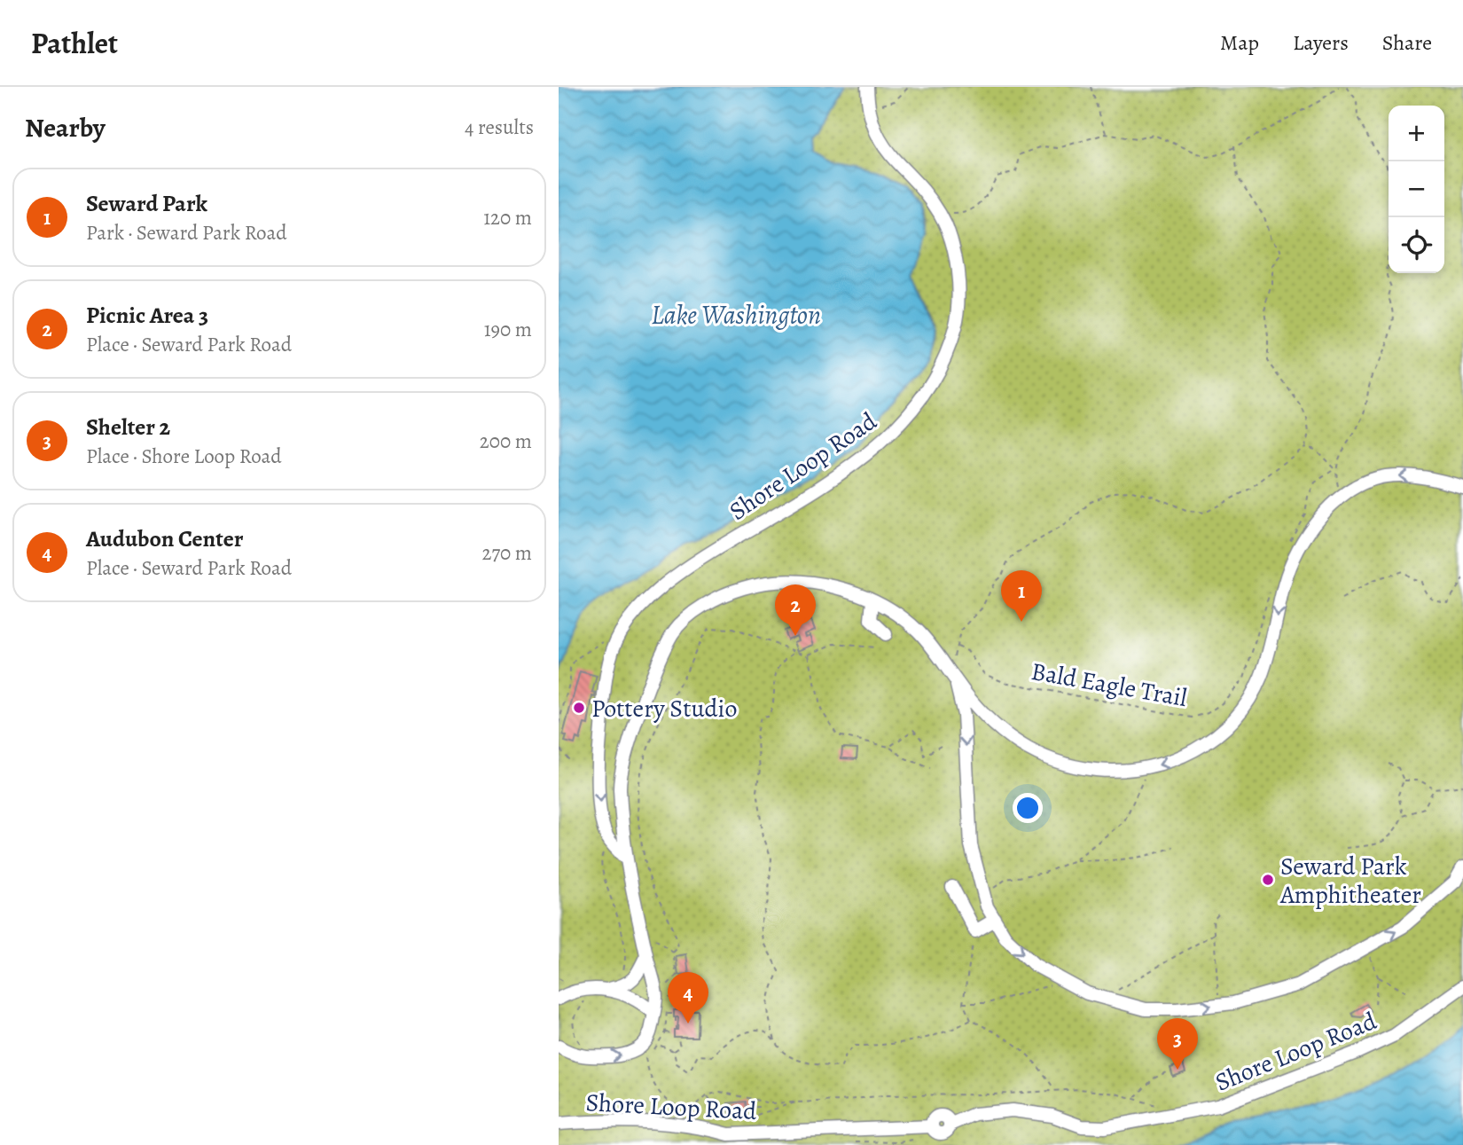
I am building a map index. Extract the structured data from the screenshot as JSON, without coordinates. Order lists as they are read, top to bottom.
{
  "streets": {
    "street": ["Shore Loop Road"],
    "path": ["Bald Eagle Trail"]
  },
  "water": ["Lake Washington"],
  "places": ["Pottery Studio", "Seward Park Amphitheater"],
  "page": {
    "header": "Pathlet",
    "nav": ["Map", "Layers", "Share"],
    "heading": ["Nearby", "4 results"],
    "map_buttons": ["+", "−"],
    "list": [
      {
        "mark": "1",
        "name": "Seward Park",
        "note": "Park · Seward Park Road",
        "value": "120 m"
      },
      {
        "mark": "2",
        "name": "Picnic Area 3",
        "note": "Place · Seward Park Road",
        "value": "190 m"
      },
      {
        "mark": "3",
        "name": "Shelter 2",
        "note": "Place · Shore Loop Road",
        "value": "200 m"
      },
      {
        "mark": "4",
        "name": "Audubon Center",
        "note": "Place · Seward Park Road",
        "value": "270 m"
      }
    ],
    "pins": [
      "1",
      "2",
      "4",
      "3"
    ]
  }
}
